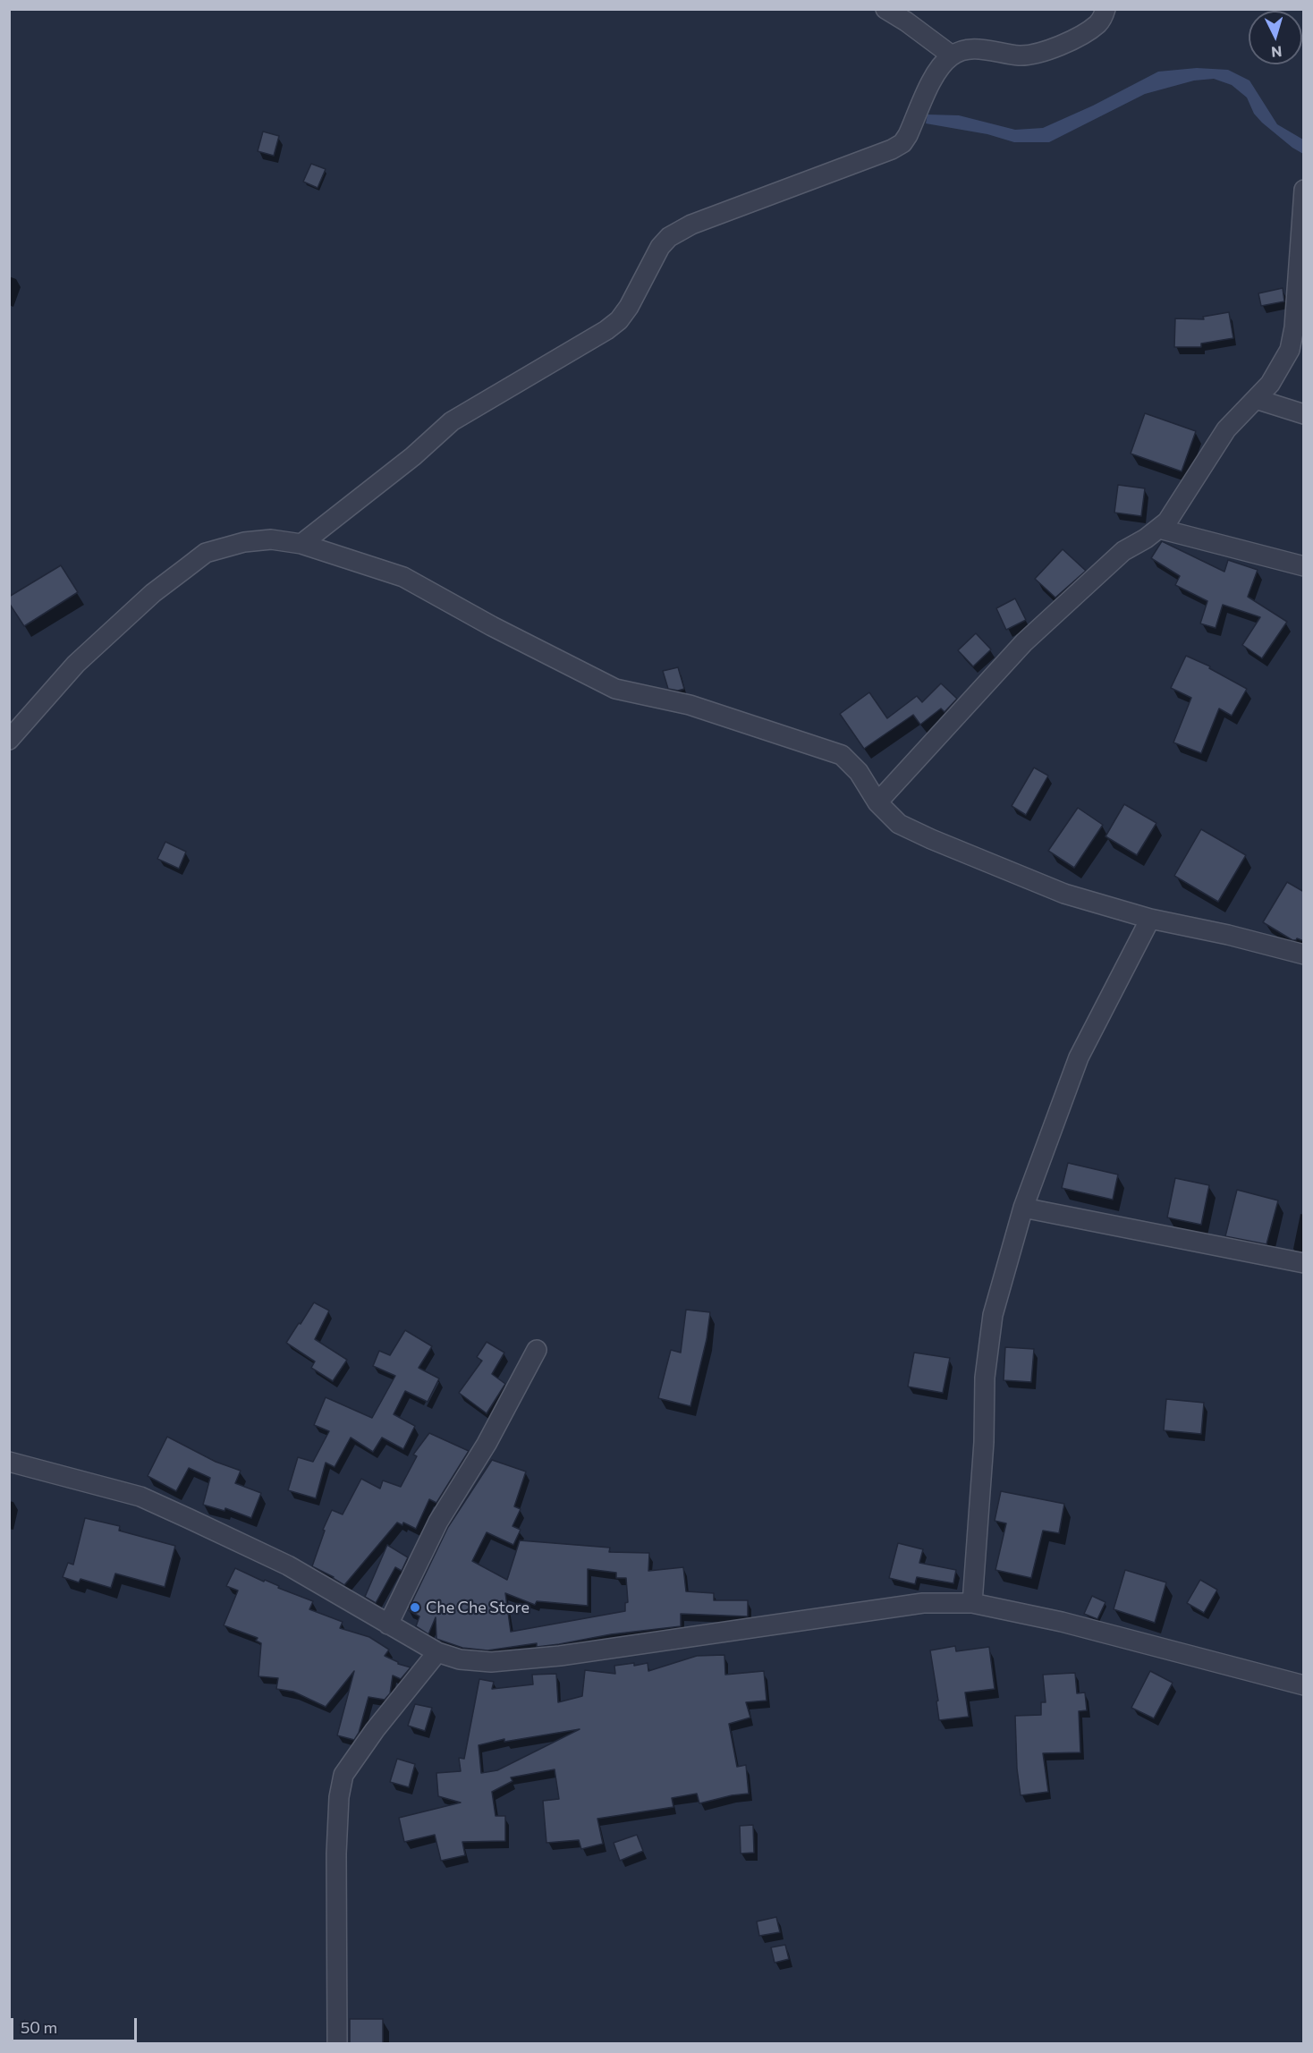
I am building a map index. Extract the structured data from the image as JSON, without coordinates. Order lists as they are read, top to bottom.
{
  "places": ["Che Che Store"],
  "scale_bar": "50 m",
  "north": "bottom"
}
